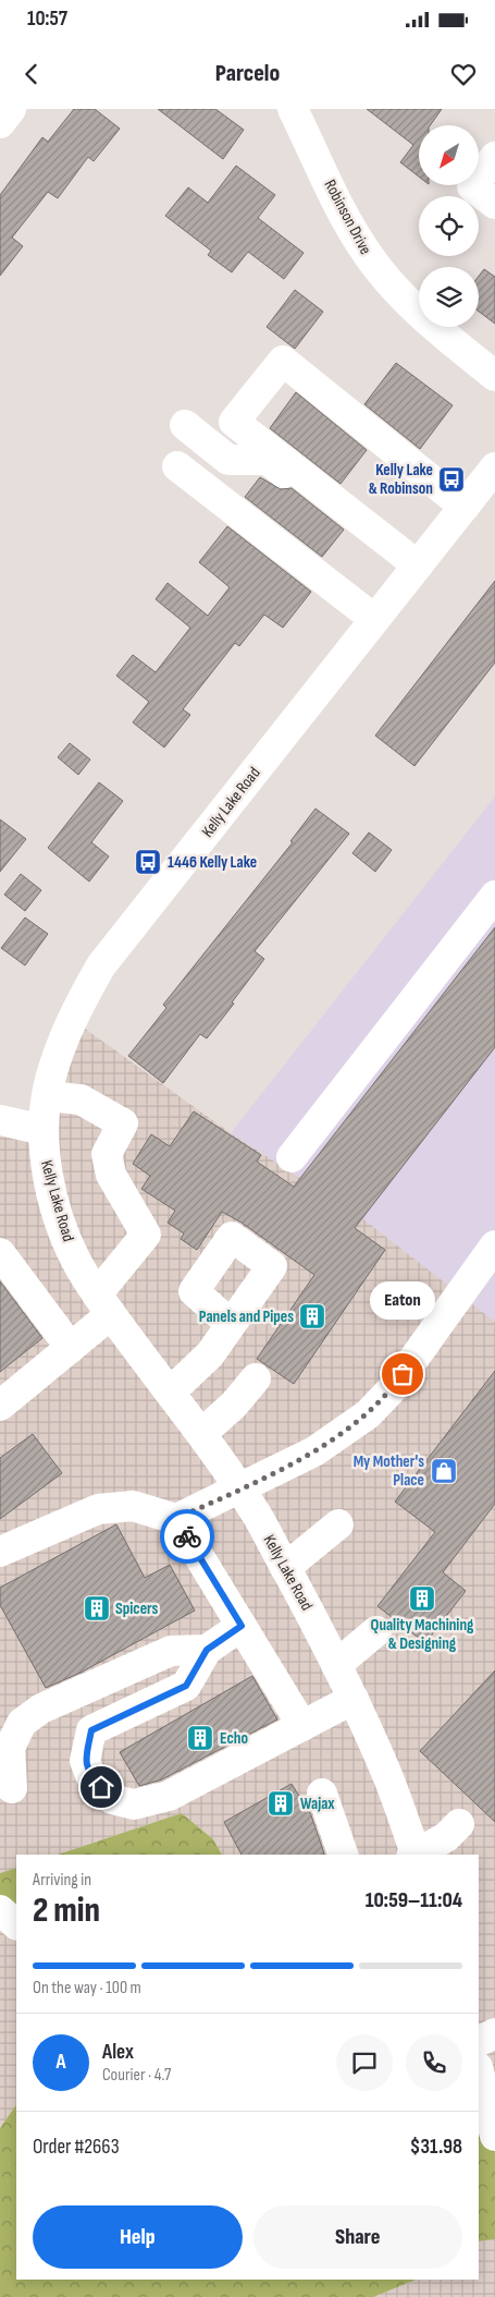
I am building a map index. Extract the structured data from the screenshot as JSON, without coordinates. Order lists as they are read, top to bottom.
{
  "streets": {
    "street": ["Robinson Drive", "Kelly Lake Road"]
  },
  "places": {
    "bus stop": ["Kelly Lake & Robinson", "1446 Kelly Lake"],
    "building": [
      "Panels and Pipes",
      "Quality Machining & Designing",
      "Spicers",
      "Echo",
      "Wajax"
    ],
    "other": ["Eaton"],
    "shop": ["My Mother's Place"]
  },
  "north": "bottom left",
  "page": {
    "status": "10:57",
    "header": "Parcelo",
    "bubble": "Eaton",
    "heading": ["2 min", "Arriving in", "10:59–11:04"],
    "panel": [
      "Alex",
      "Courier · 4.7",
      "Order #2663",
      "$31.98"
    ],
    "bar": "On the way · 100 m",
    "round": "A",
    "buttons": ["Help", "Share"]
  }
}
